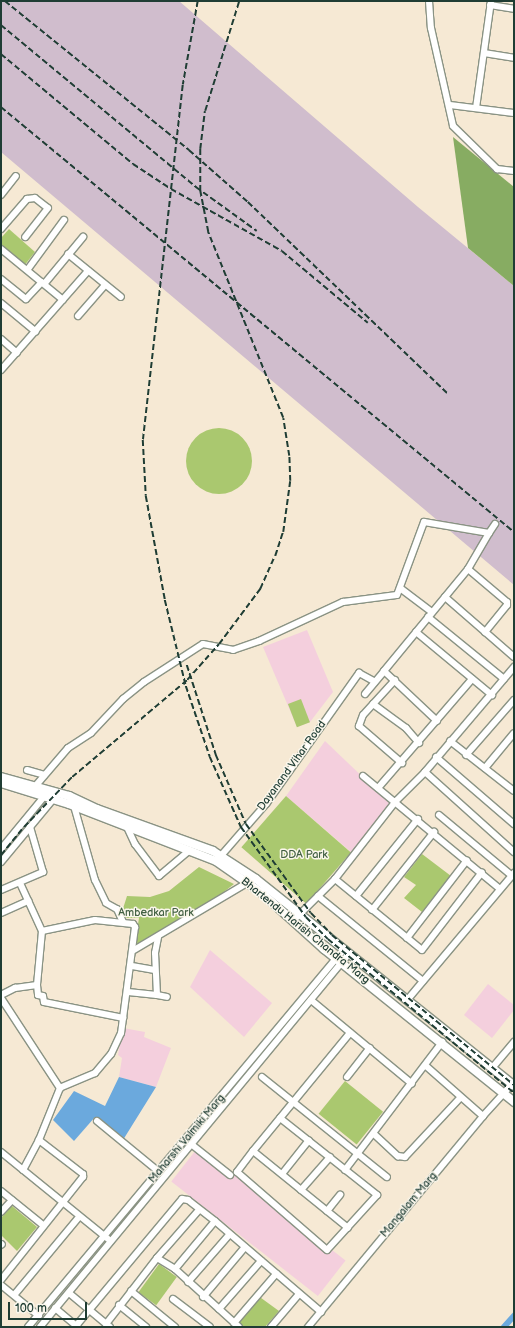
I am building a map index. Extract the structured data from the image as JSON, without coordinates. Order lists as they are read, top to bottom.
{
  "streets": {
    "main road": ["Bhartendu Harish Chandra Marg"],
    "street": ["Dayanand Vihar Road", "Maharshi Valmiki Marg", "Mangalam Marg"]
  },
  "crossings": [
    ["Dayanand Vihar Road", "Bhartendu Harish Chandra Marg"],
    ["Bhartendu Harish Chandra Marg", "Maharshi Valmiki Marg"],
    ["Bhartendu Harish Chandra Marg", "Mangalam Marg"]
  ],
  "parks": ["DDA Park", "Ambedkar Park"],
  "scale_bar": "100 m"
}
